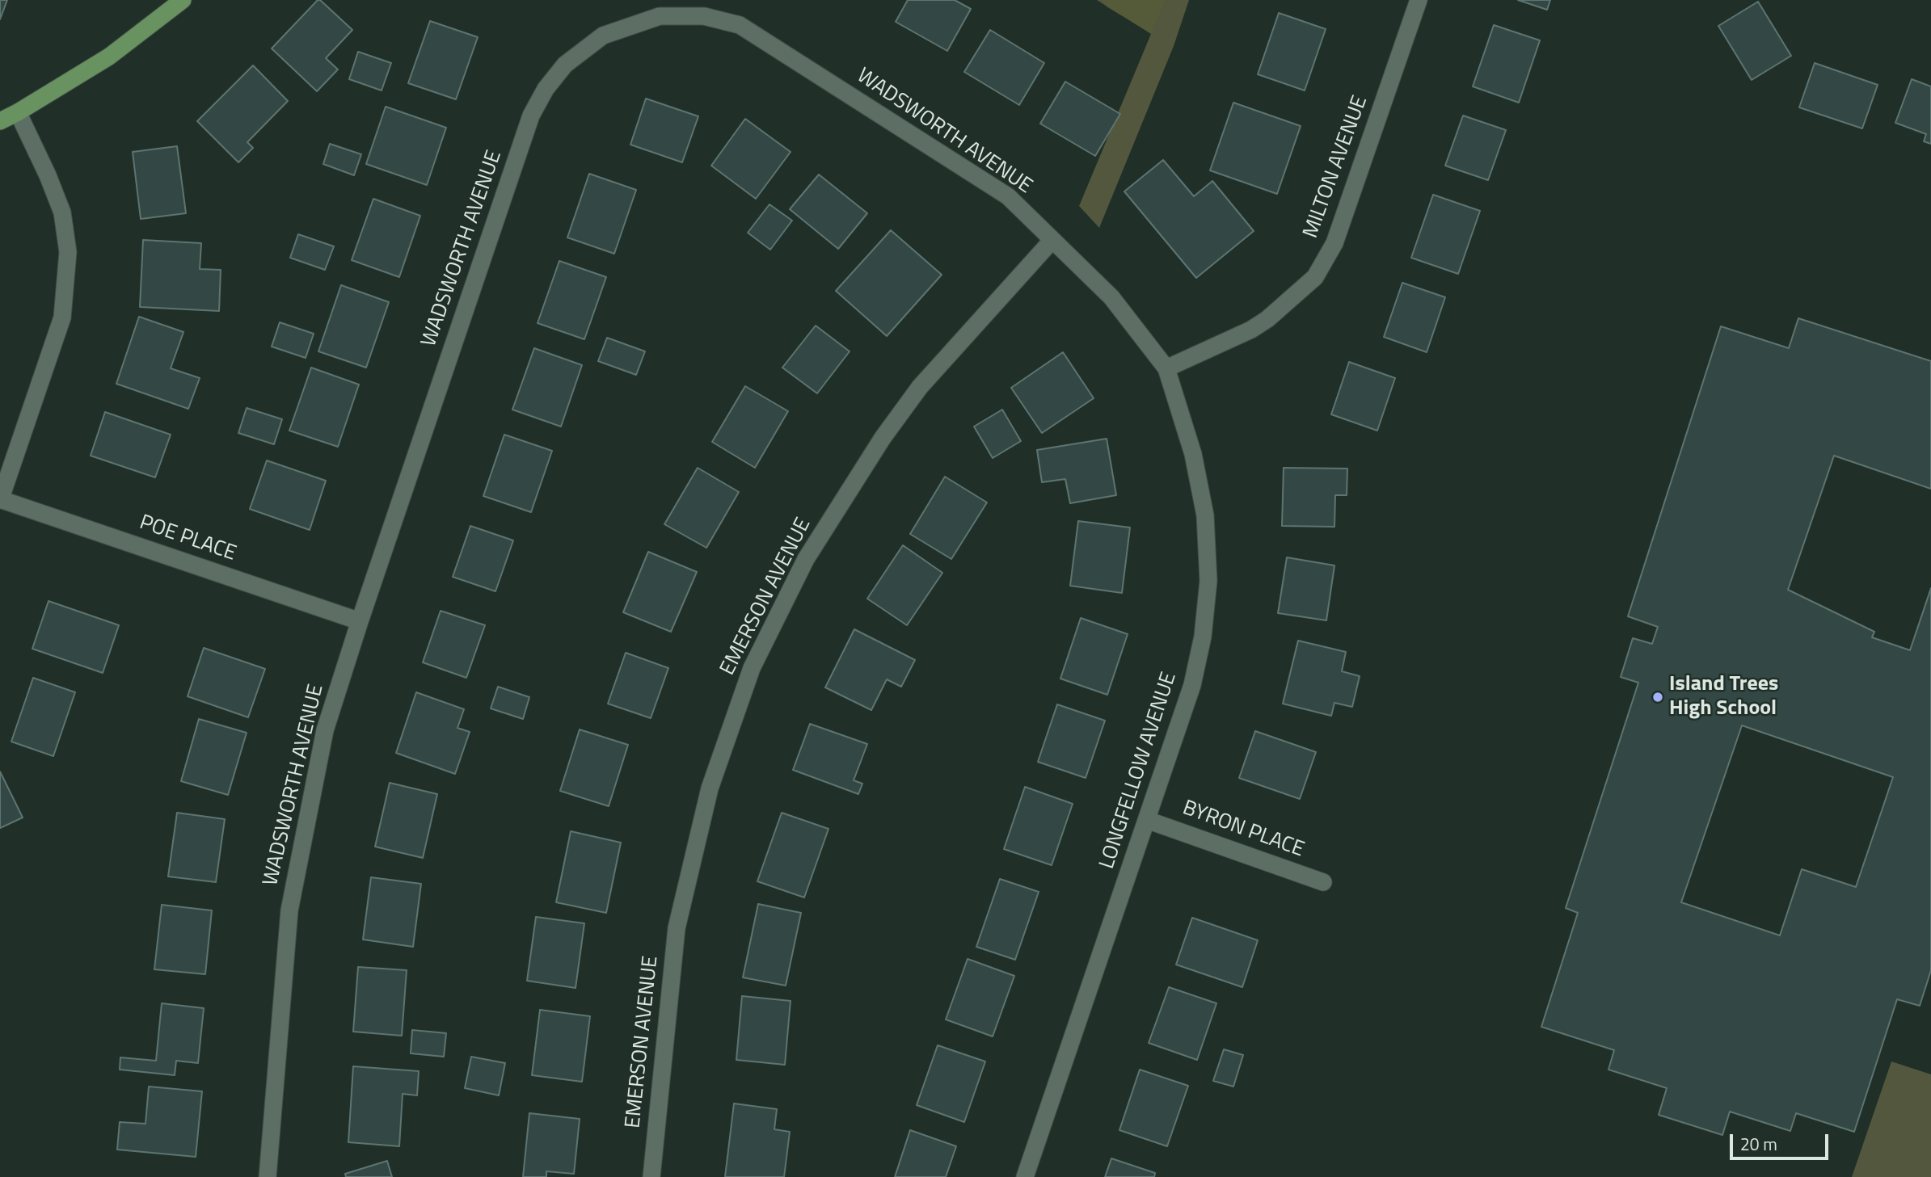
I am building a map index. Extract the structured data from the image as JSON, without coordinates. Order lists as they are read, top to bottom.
{
  "streets": {
    "street": [
      "WADSWORTH AVENUE",
      "MILTON AVENUE",
      "POE PLACE",
      "EMERSON AVENUE",
      "LONGFELLOW AVENUE",
      "BYRON PLACE"
    ]
  },
  "crossings": [
    ["WADSWORTH AVENUE", "MILTON AVENUE"],
    ["WADSWORTH AVENUE", "POE PLACE"],
    ["WADSWORTH AVENUE", "EMERSON AVENUE"],
    ["WADSWORTH AVENUE", "LONGFELLOW AVENUE"],
    ["MILTON AVENUE", "LONGFELLOW AVENUE"],
    ["LONGFELLOW AVENUE", "BYRON PLACE"]
  ],
  "places": ["Island Trees High School"],
  "scale_bar": "20 m"
}
